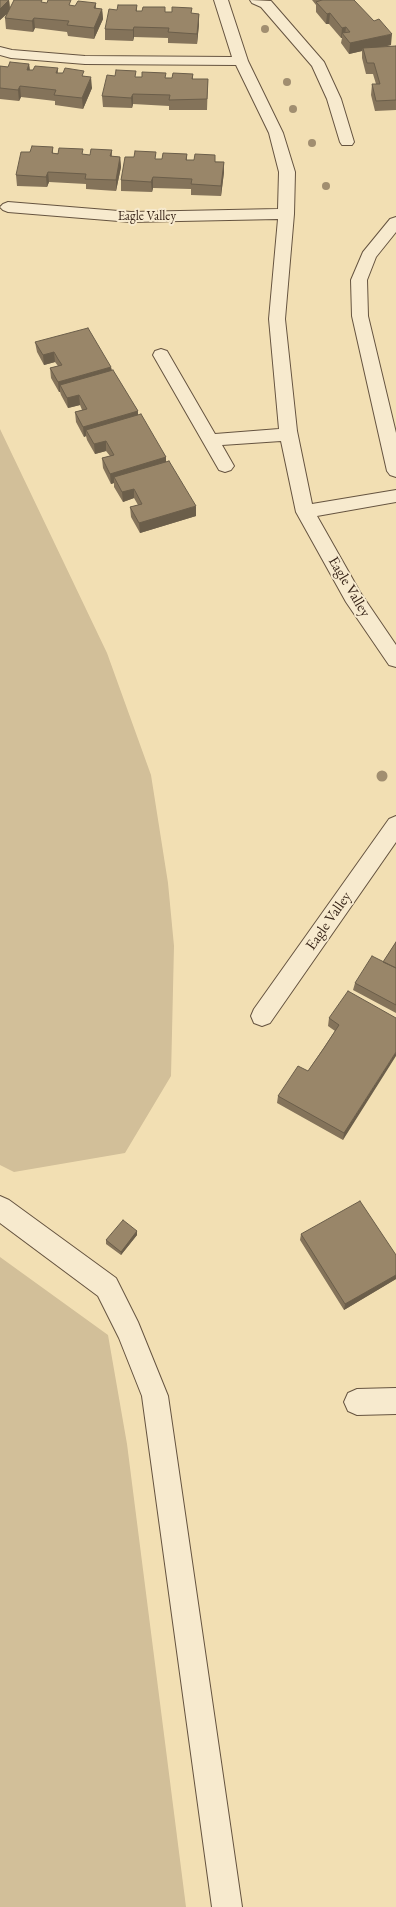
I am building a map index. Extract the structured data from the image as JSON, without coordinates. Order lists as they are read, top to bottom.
{
  "streets": {
    "street": ["Eagle Valley"]
  }
}
